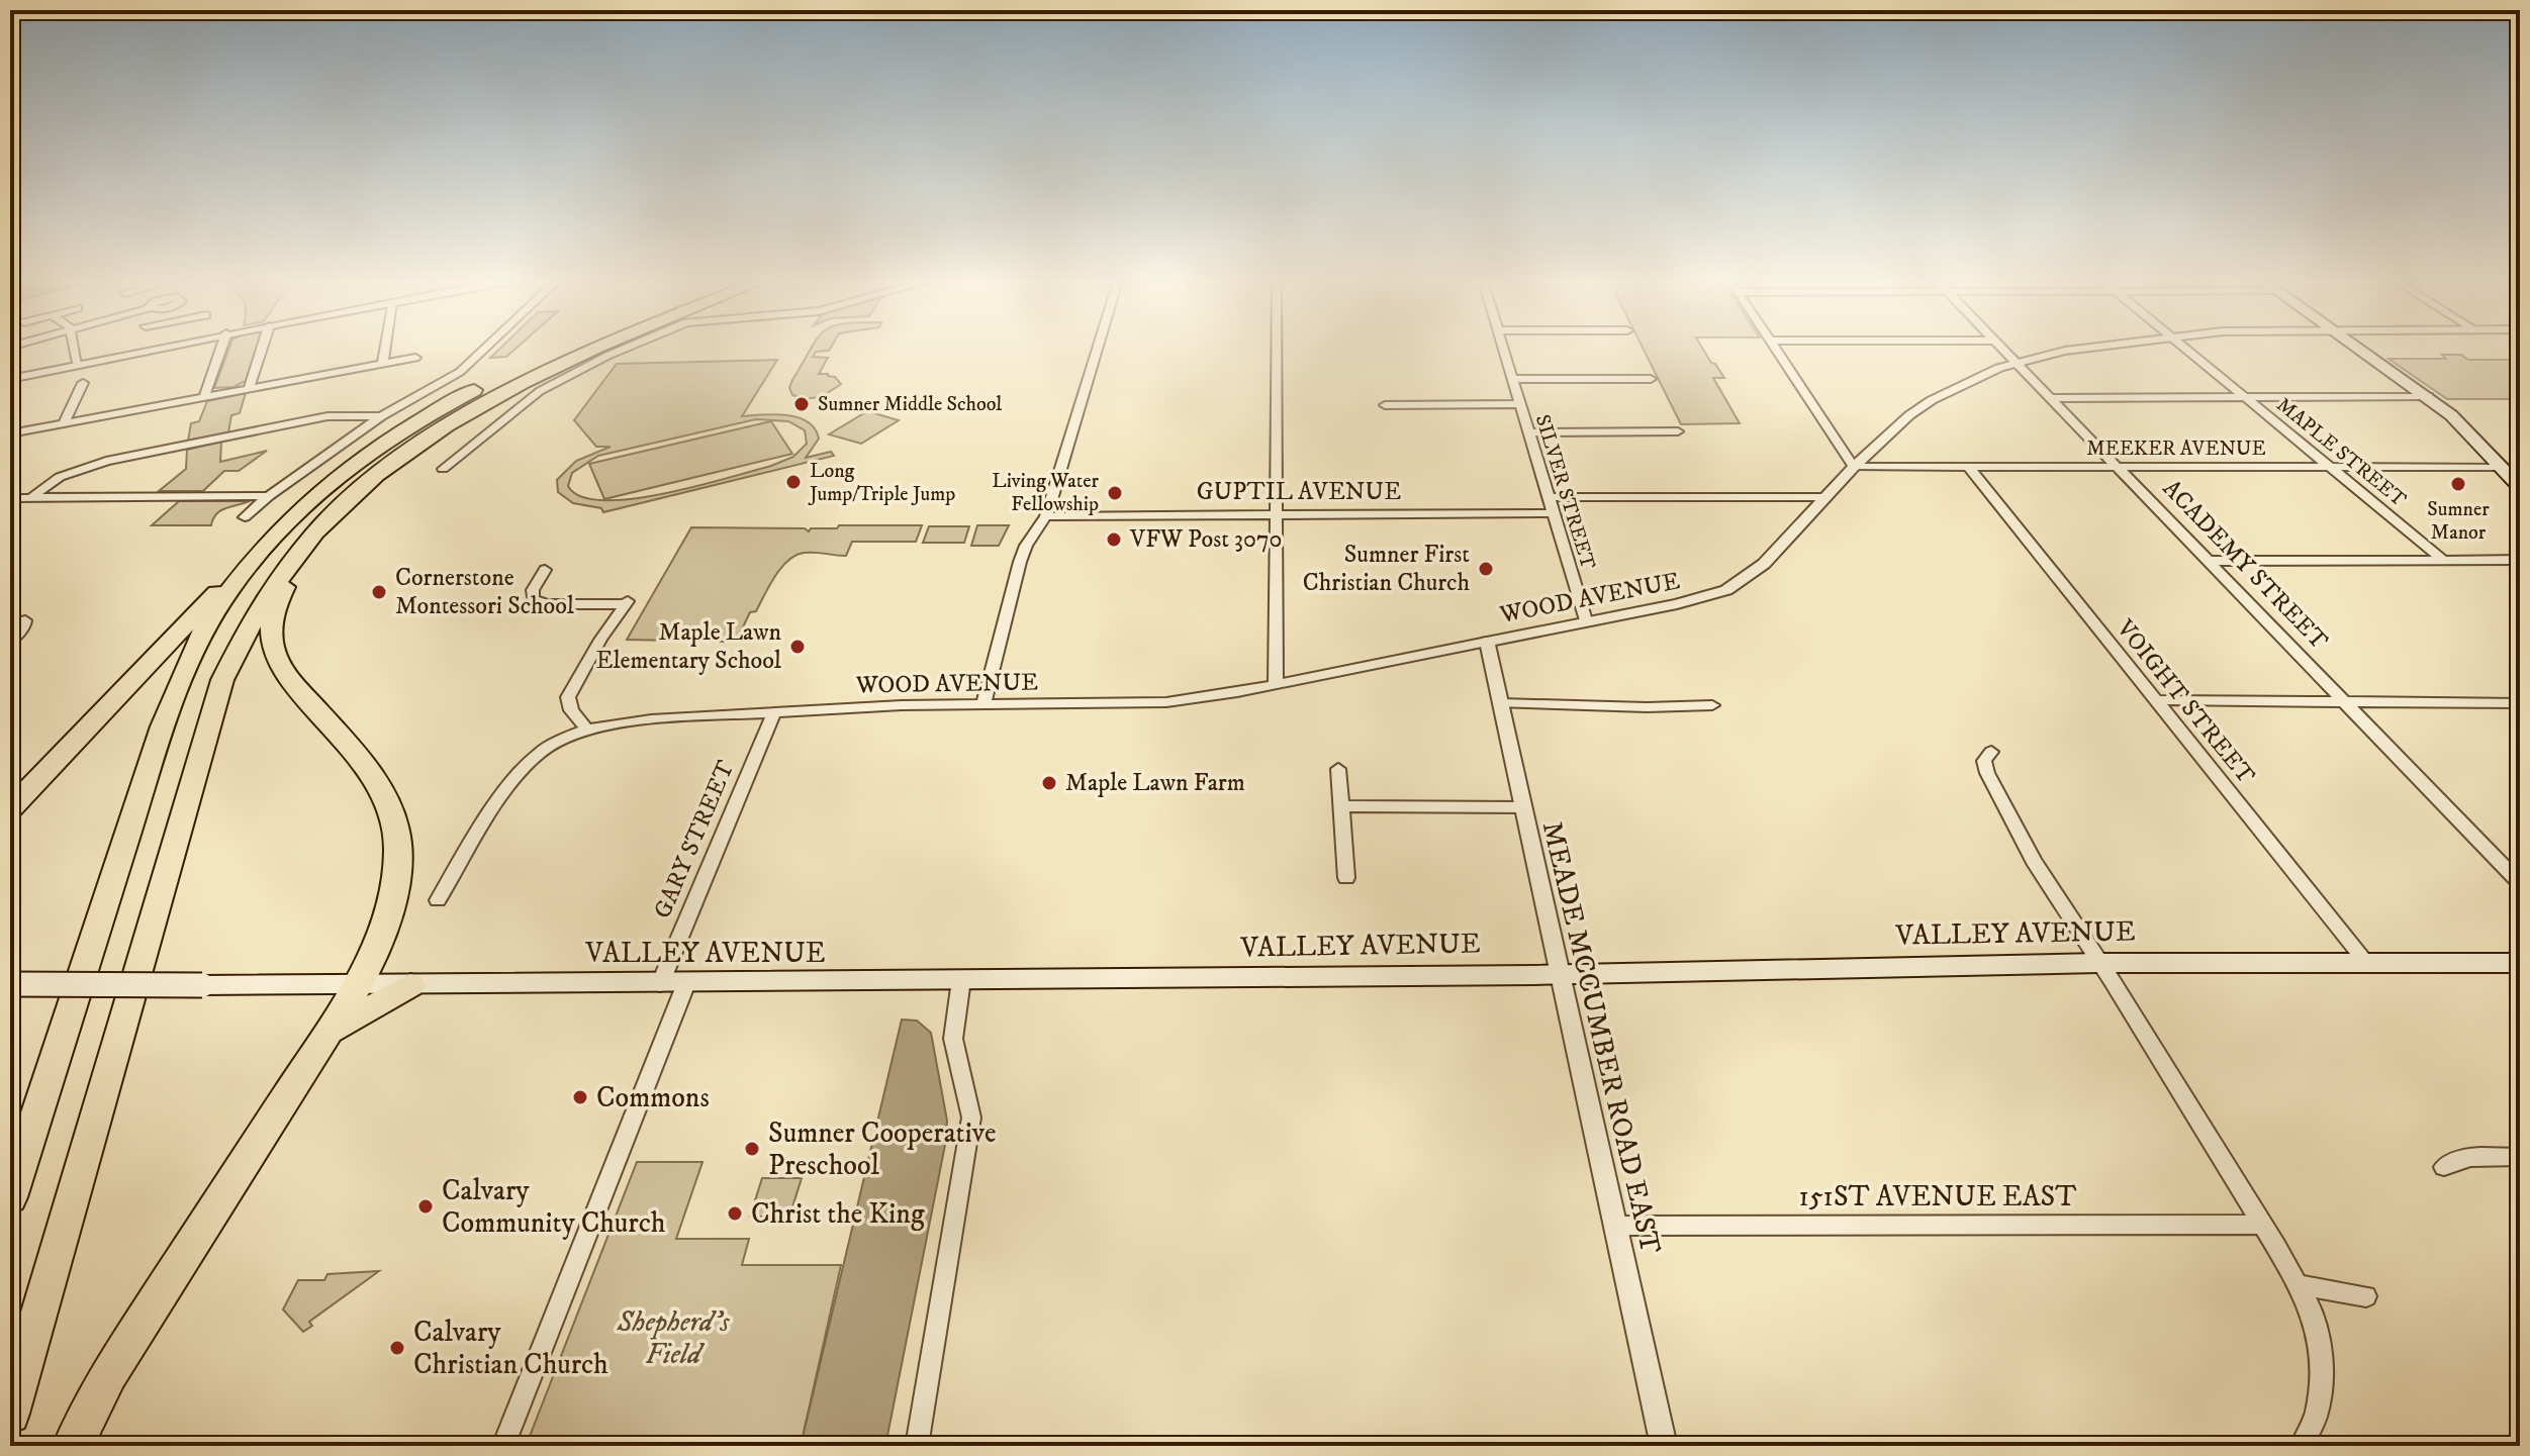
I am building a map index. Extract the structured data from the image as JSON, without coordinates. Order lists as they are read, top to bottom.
{
  "streets": {
    "main road": ["VALLEY AVENUE"],
    "street": [
      "MEEKER AVENUE",
      "MAPLE STREET",
      "GUPTIL AVENUE",
      "SILVER STREET",
      "ACADEMY STREET",
      "WOOD AVENUE",
      "VOIGHT STREET",
      "GARY STREET",
      "MEADE MCCUMBER ROAD EAST",
      "151ST AVENUE EAST"
    ]
  },
  "crossings": [
    ["MEEKER AVENUE", "MAPLE STREET"],
    ["MEEKER AVENUE", "ACADEMY STREET"],
    ["MEEKER AVENUE", "WOOD AVENUE"],
    ["MEEKER AVENUE", "VOIGHT STREET"],
    ["GUPTIL AVENUE", "SILVER STREET"],
    ["SILVER STREET", "WOOD AVENUE"],
    ["ACADEMY STREET", "WOOD AVENUE"],
    ["WOOD AVENUE", "GARY STREET"],
    ["WOOD AVENUE", "MEADE MCCUMBER ROAD EAST"],
    ["VOIGHT STREET", "VALLEY AVENUE"],
    ["GARY STREET", "VALLEY AVENUE"],
    ["VALLEY AVENUE", "MEADE MCCUMBER ROAD EAST"],
    ["MEADE MCCUMBER ROAD EAST", "151ST AVENUE EAST"]
  ],
  "parks": ["Shepherd's Field"],
  "places": [
    "Sumner Middle School",
    "Long Jump/Triple Jump",
    "Sumner Manor",
    "Living Water Fellowship",
    "VFW Post 3070",
    "Sumner First Christian Church",
    "Cornerstone Montessori School",
    "Maple Lawn Elementary School",
    "Maple Lawn Farm",
    "Commons",
    "Sumner Cooperative Preschool",
    "Calvary Community Church",
    "Christ the King",
    "Calvary Christian Church"
  ]
}
